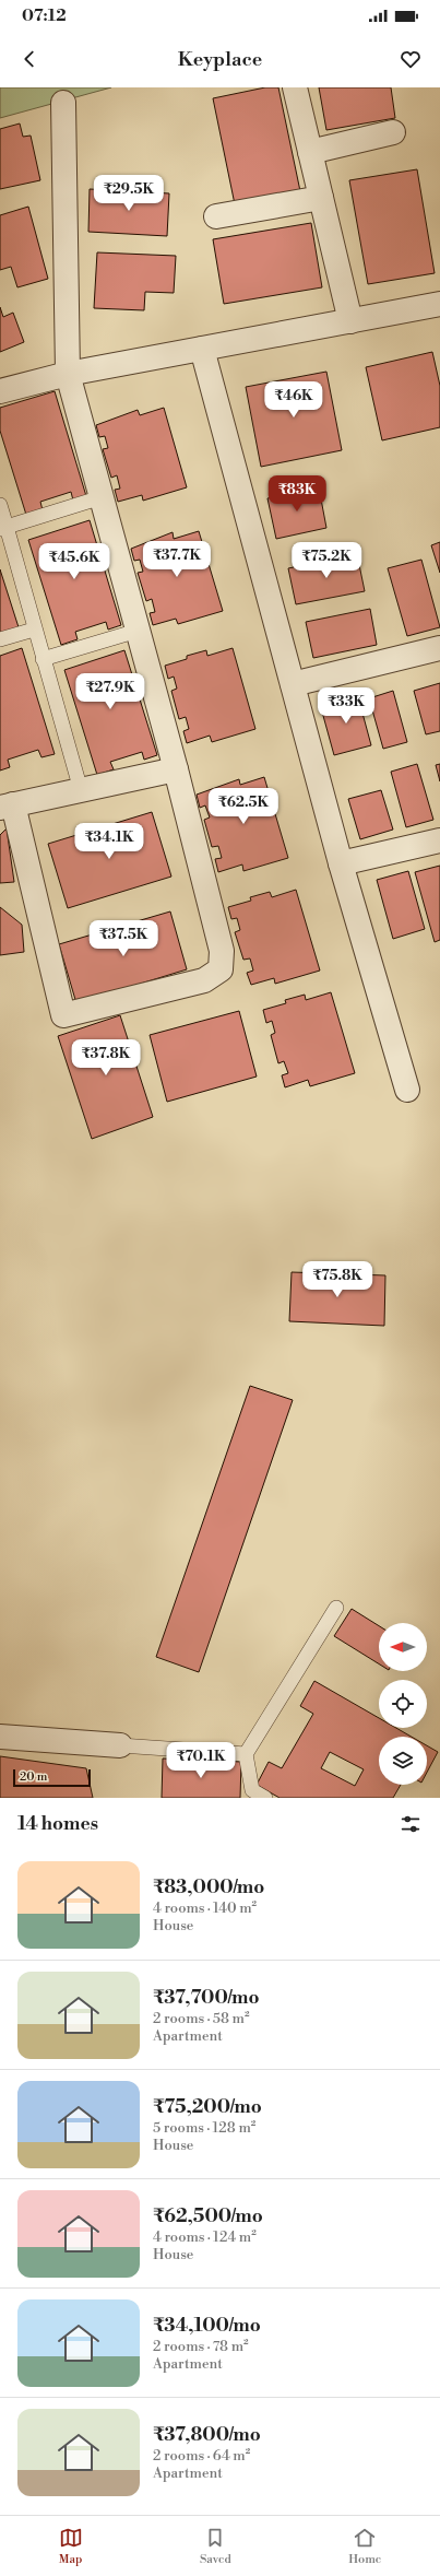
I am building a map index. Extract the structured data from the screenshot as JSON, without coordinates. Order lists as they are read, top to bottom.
{
  "scale_bar": "20 m",
  "north": "left",
  "page": {
    "status": "07:12",
    "header": "Keyplace",
    "price": [
      "₹29.5K",
      "₹46K",
      "₹83K",
      "₹37.7K",
      "₹75.2K",
      "₹45.6K",
      "₹27.9K",
      "₹33K",
      "₹62.5K",
      "₹34.1K",
      "₹37.5K",
      "₹37.8K",
      "₹75.8K",
      "₹70.1K"
    ],
    "scale": "20 m",
    "heading": "14 homes",
    "list": [
      {
        "name": "₹83,000/mo",
        "note": "4 rooms · 140 m² · House"
      },
      {
        "name": "₹37,700/mo",
        "note": "2 rooms · 58 m² · Apartment"
      },
      {
        "name": "₹75,200/mo",
        "note": "5 rooms · 128 m² · House"
      },
      {
        "name": "₹62,500/mo",
        "note": "4 rooms · 124 m² · House"
      },
      {
        "name": "₹34,100/mo",
        "note": "2 rooms · 78 m² · Apartment"
      },
      {
        "name": "₹37,800/mo",
        "note": "2 rooms · 64 m² · Apartment"
      }
    ],
    "tabs": ["Map", "Saved", "Home"]
  }
}
